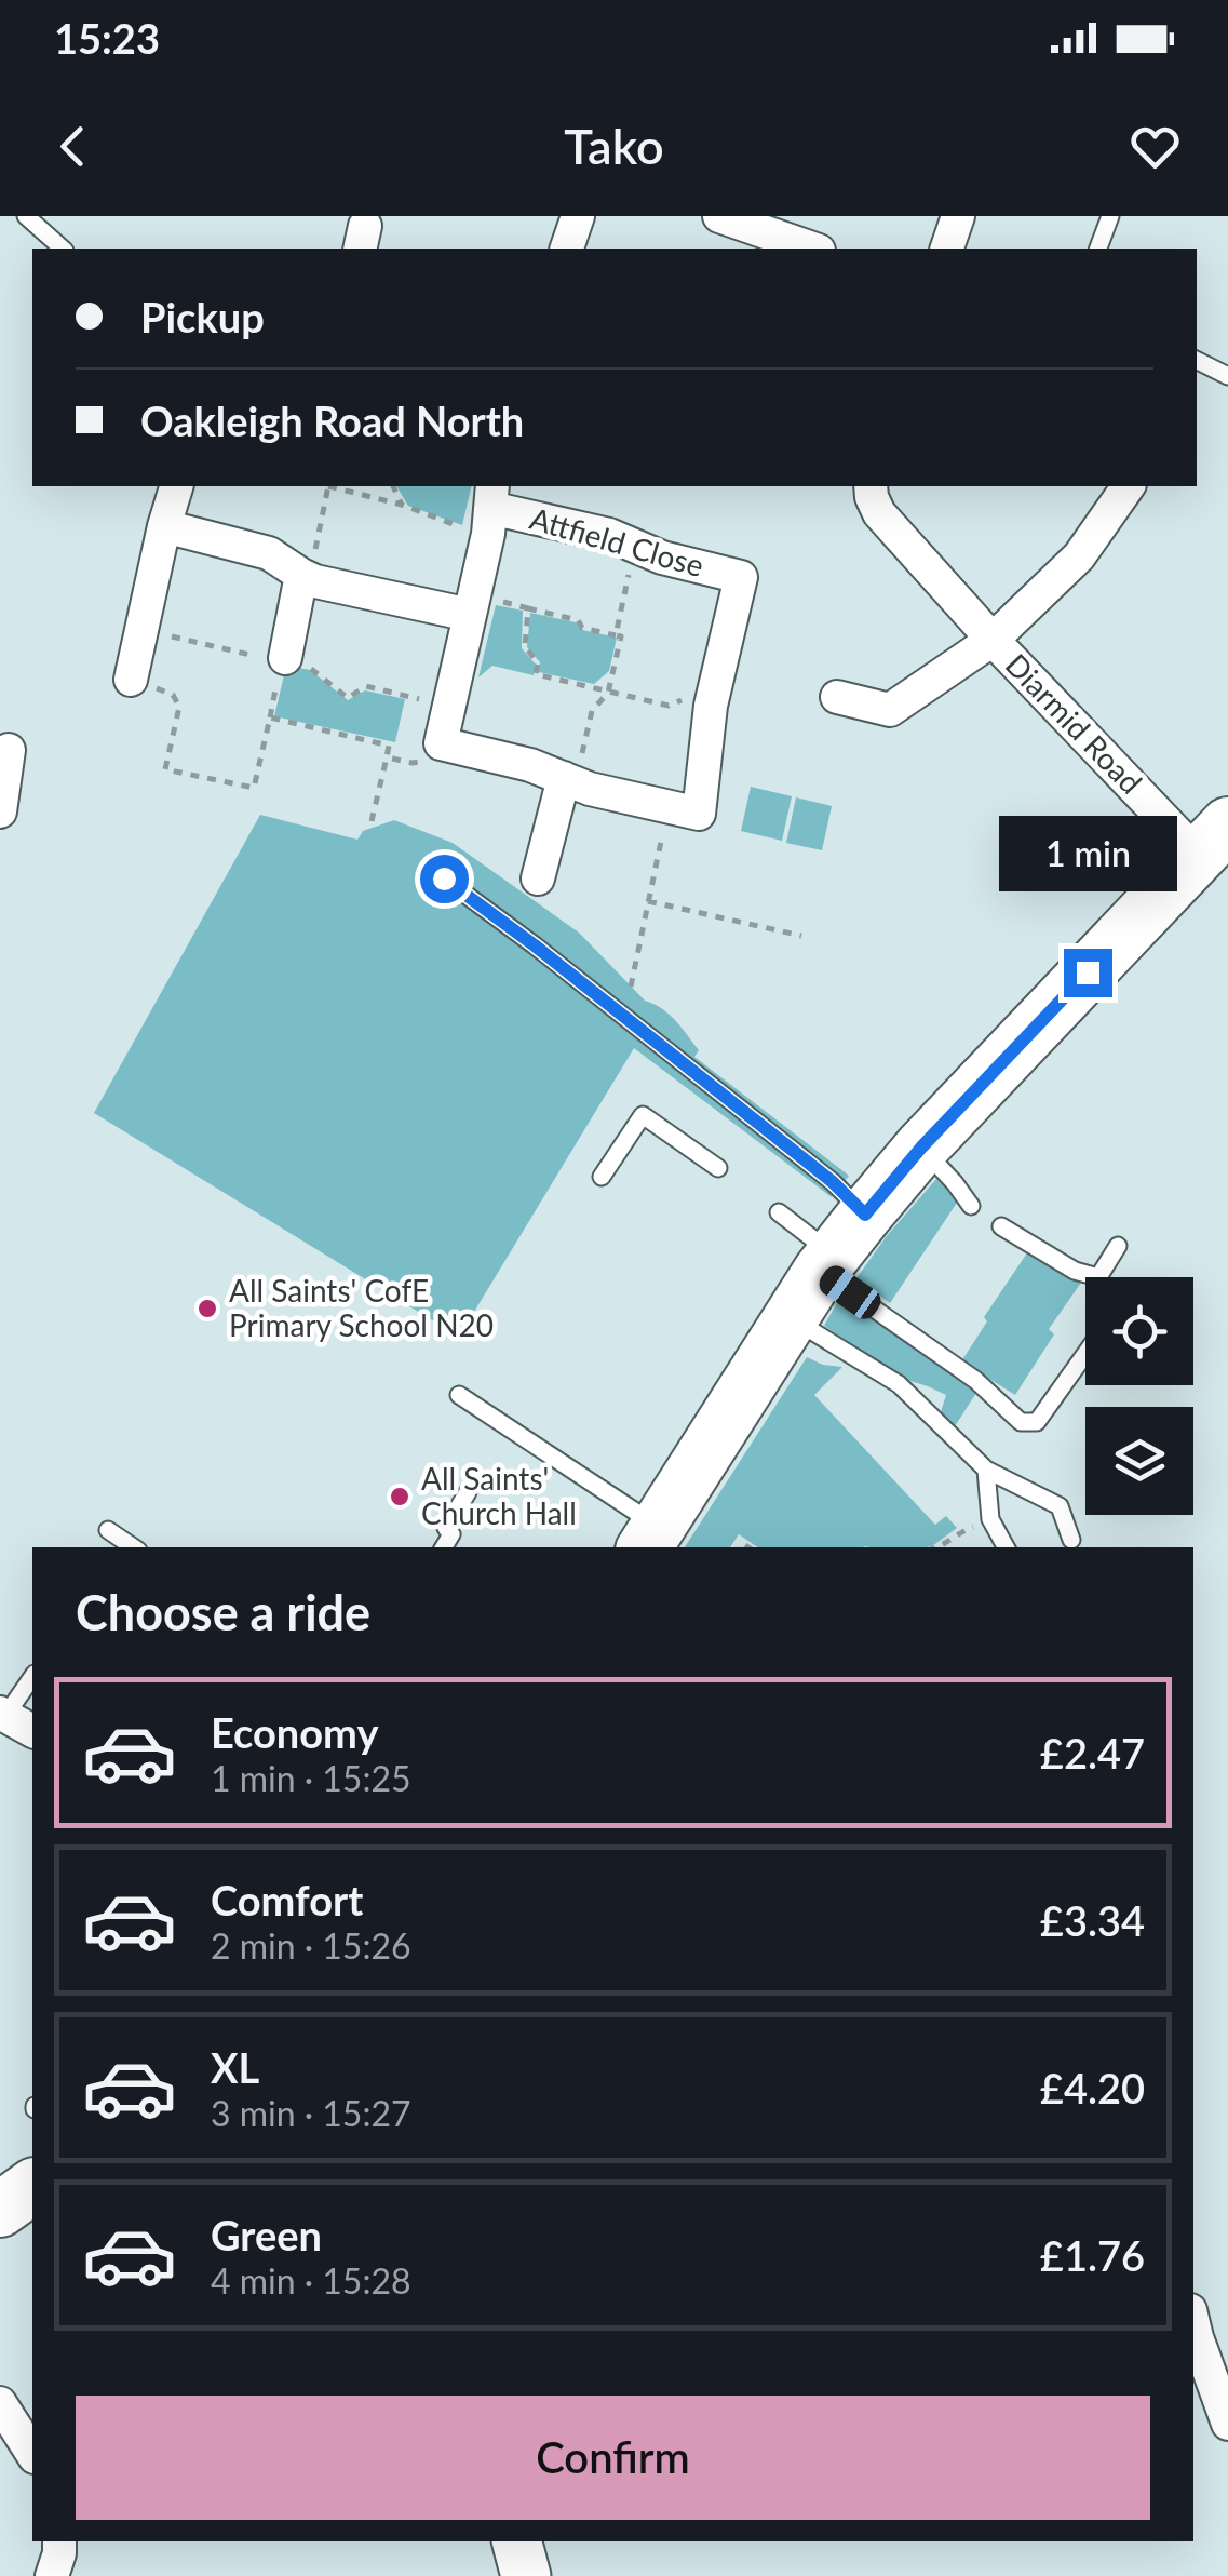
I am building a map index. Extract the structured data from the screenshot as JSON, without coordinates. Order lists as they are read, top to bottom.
{
  "streets": {
    "street": ["Attfield Close", "Diarmid Road"]
  },
  "places": ["All Saints' CofE Primary School N20", "All Saints' Church Hall"],
  "page": {
    "status": "15:23",
    "header": "Tako",
    "banner": ["Pickup", "Oakleigh Road North"],
    "bubble": "1 min",
    "heading": "Choose a ride",
    "list": [
      {
        "name": "Economy",
        "note": "1 min · 15:25",
        "value": "£2.47"
      },
      {
        "name": "Comfort",
        "note": "2 min · 15:26",
        "value": "£3.34"
      },
      {
        "name": "XL",
        "note": "3 min · 15:27",
        "value": "£4.20"
      },
      {
        "name": "Green",
        "note": "4 min · 15:28",
        "value": "£1.76"
      }
    ],
    "buttons": "Confirm"
  }
}
